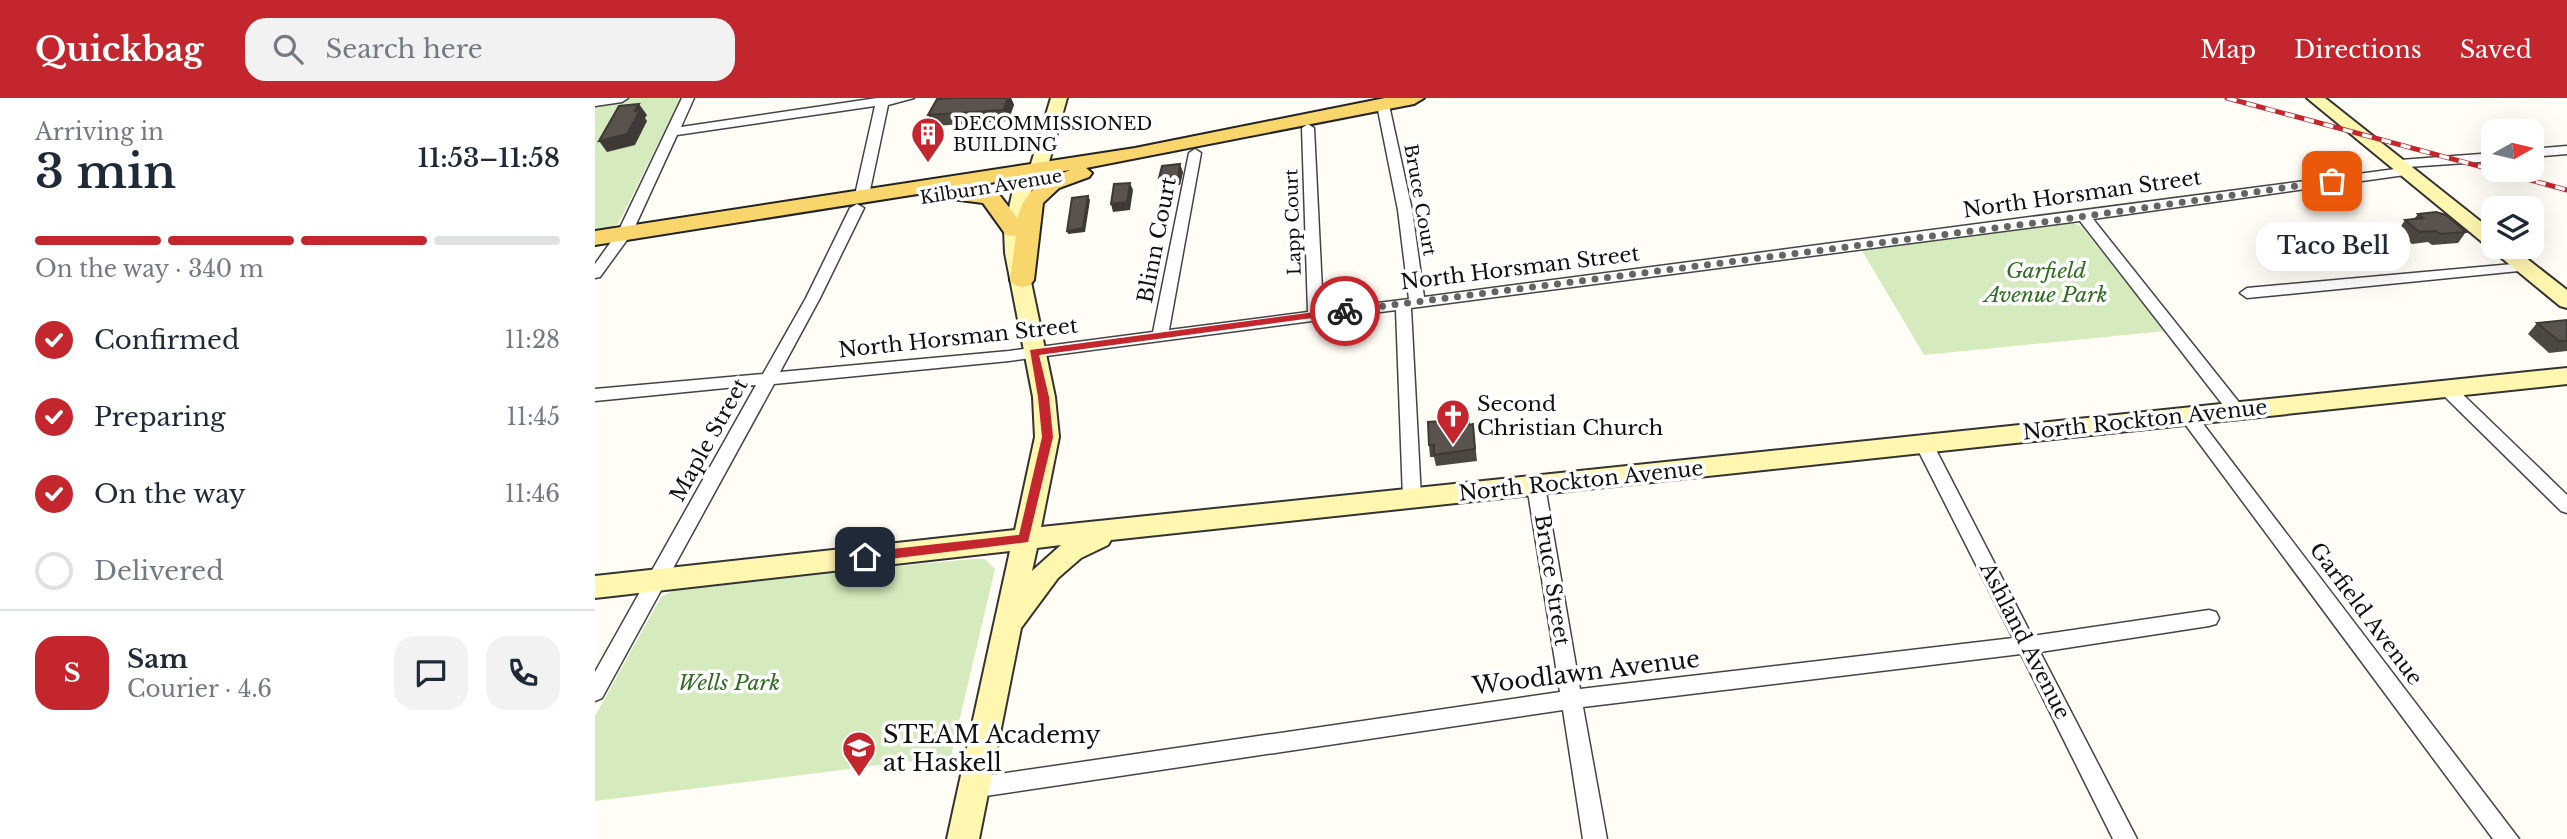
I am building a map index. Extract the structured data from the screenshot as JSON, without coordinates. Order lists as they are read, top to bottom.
{
  "streets": {
    "main road": ["Kilburn Avenue", "North Rockton Avenue"],
    "street": [
      "North Horsman Street",
      "Bruce Court",
      "Lapp Court",
      "Blinn Court",
      "Maple Street",
      "Bruce Street",
      "Garfield Avenue",
      "Ashland Avenue",
      "Woodlawn Avenue"
    ]
  },
  "crossings": [
    ["Kilburn Avenue", "Bruce Court"],
    ["Kilburn Avenue", "Lapp Court"],
    ["Kilburn Avenue", "Blinn Court"],
    ["Kilburn Avenue", "Maple Street"],
    ["North Horsman Street", "Bruce Court"],
    ["North Horsman Street", "Lapp Court"],
    ["North Horsman Street", "Blinn Court"],
    ["North Horsman Street", "Maple Street"],
    ["North Rockton Avenue", "Maple Street"],
    ["North Rockton Avenue", "Bruce Street"],
    ["North Rockton Avenue", "Garfield Avenue"],
    ["North Rockton Avenue", "Ashland Avenue"],
    ["Bruce Street", "Woodlawn Avenue"],
    ["Ashland Avenue", "Woodlawn Avenue"]
  ],
  "parks": ["Garfield Avenue Park", "Wells Park"],
  "places": {
    "building": ["DECOMMISSIONED BUILDING"],
    "other": ["Taco Bell"],
    "church": ["Second Christian Church"],
    "school or university": ["STEAM Academy at Haskell"]
  },
  "north": "right",
  "page": {
    "header": "Quickbag",
    "search": "Search here",
    "nav": ["Map", "Directions", "Saved"],
    "heading": ["3 min", "Arriving in", "11:53–11:58"],
    "panel": ["Sam", "Courier · 4.6"],
    "bar": "On the way · 340 m",
    "bubble": "Taco Bell",
    "list": [
      ["Confirmed", "11:28"],
      ["Preparing", "11:45"],
      ["On the way", "11:46"],
      "Delivered"
    ],
    "round": "S"
  }
}
